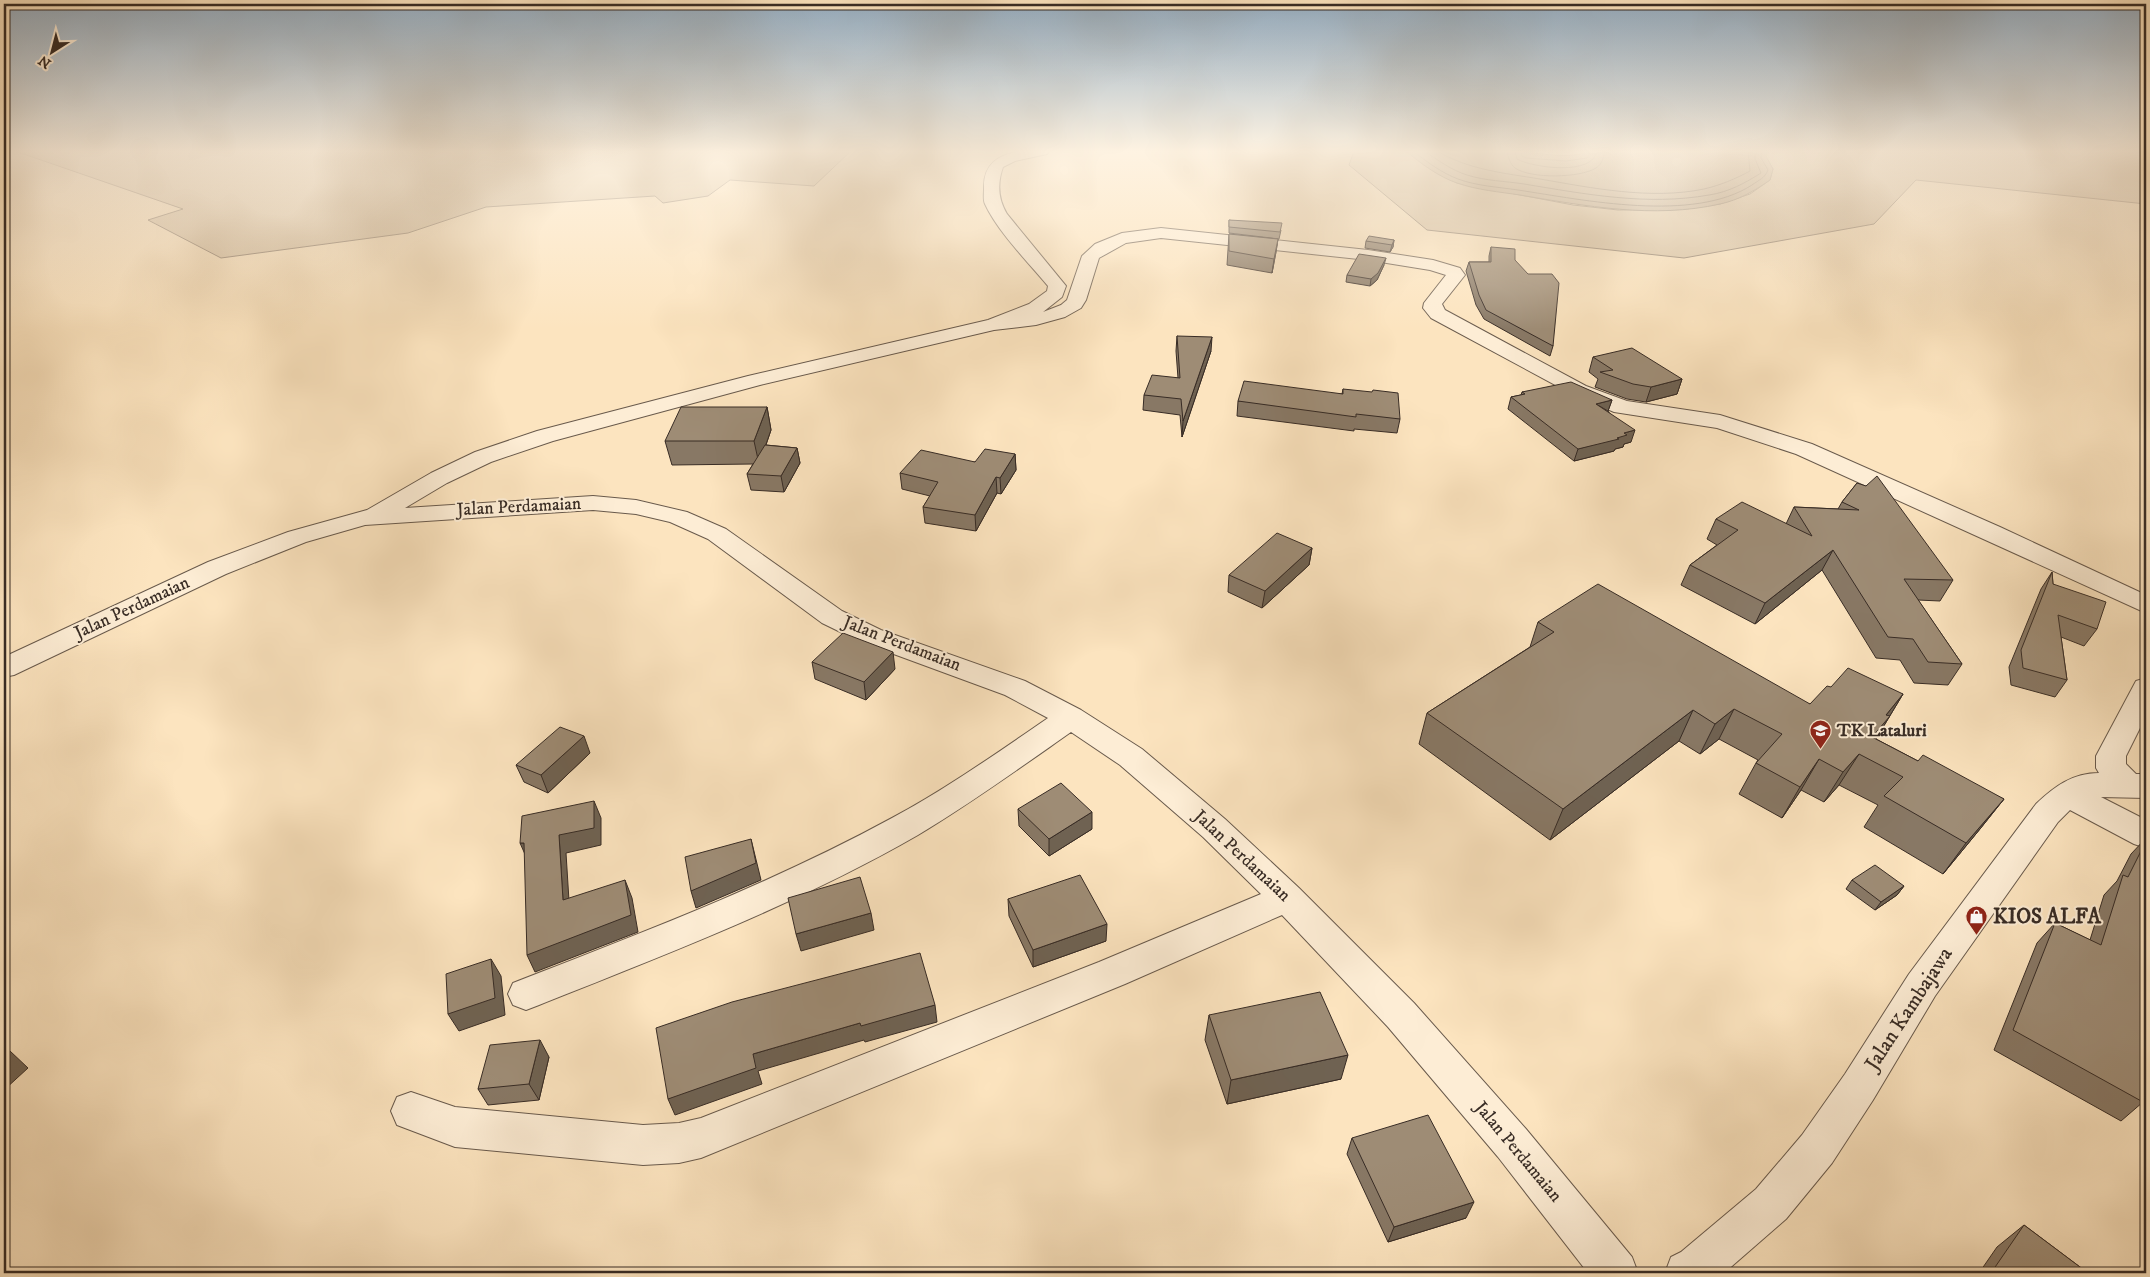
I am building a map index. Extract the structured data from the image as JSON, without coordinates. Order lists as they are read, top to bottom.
{
  "streets": {
    "street": ["Jalan Perdamaian", "Jalan Kambajawa"]
  },
  "places": {
    "school or university": ["TK Lataluri"],
    "shop": ["KIOS ALFA"]
  },
  "north": "bottom left"
}
